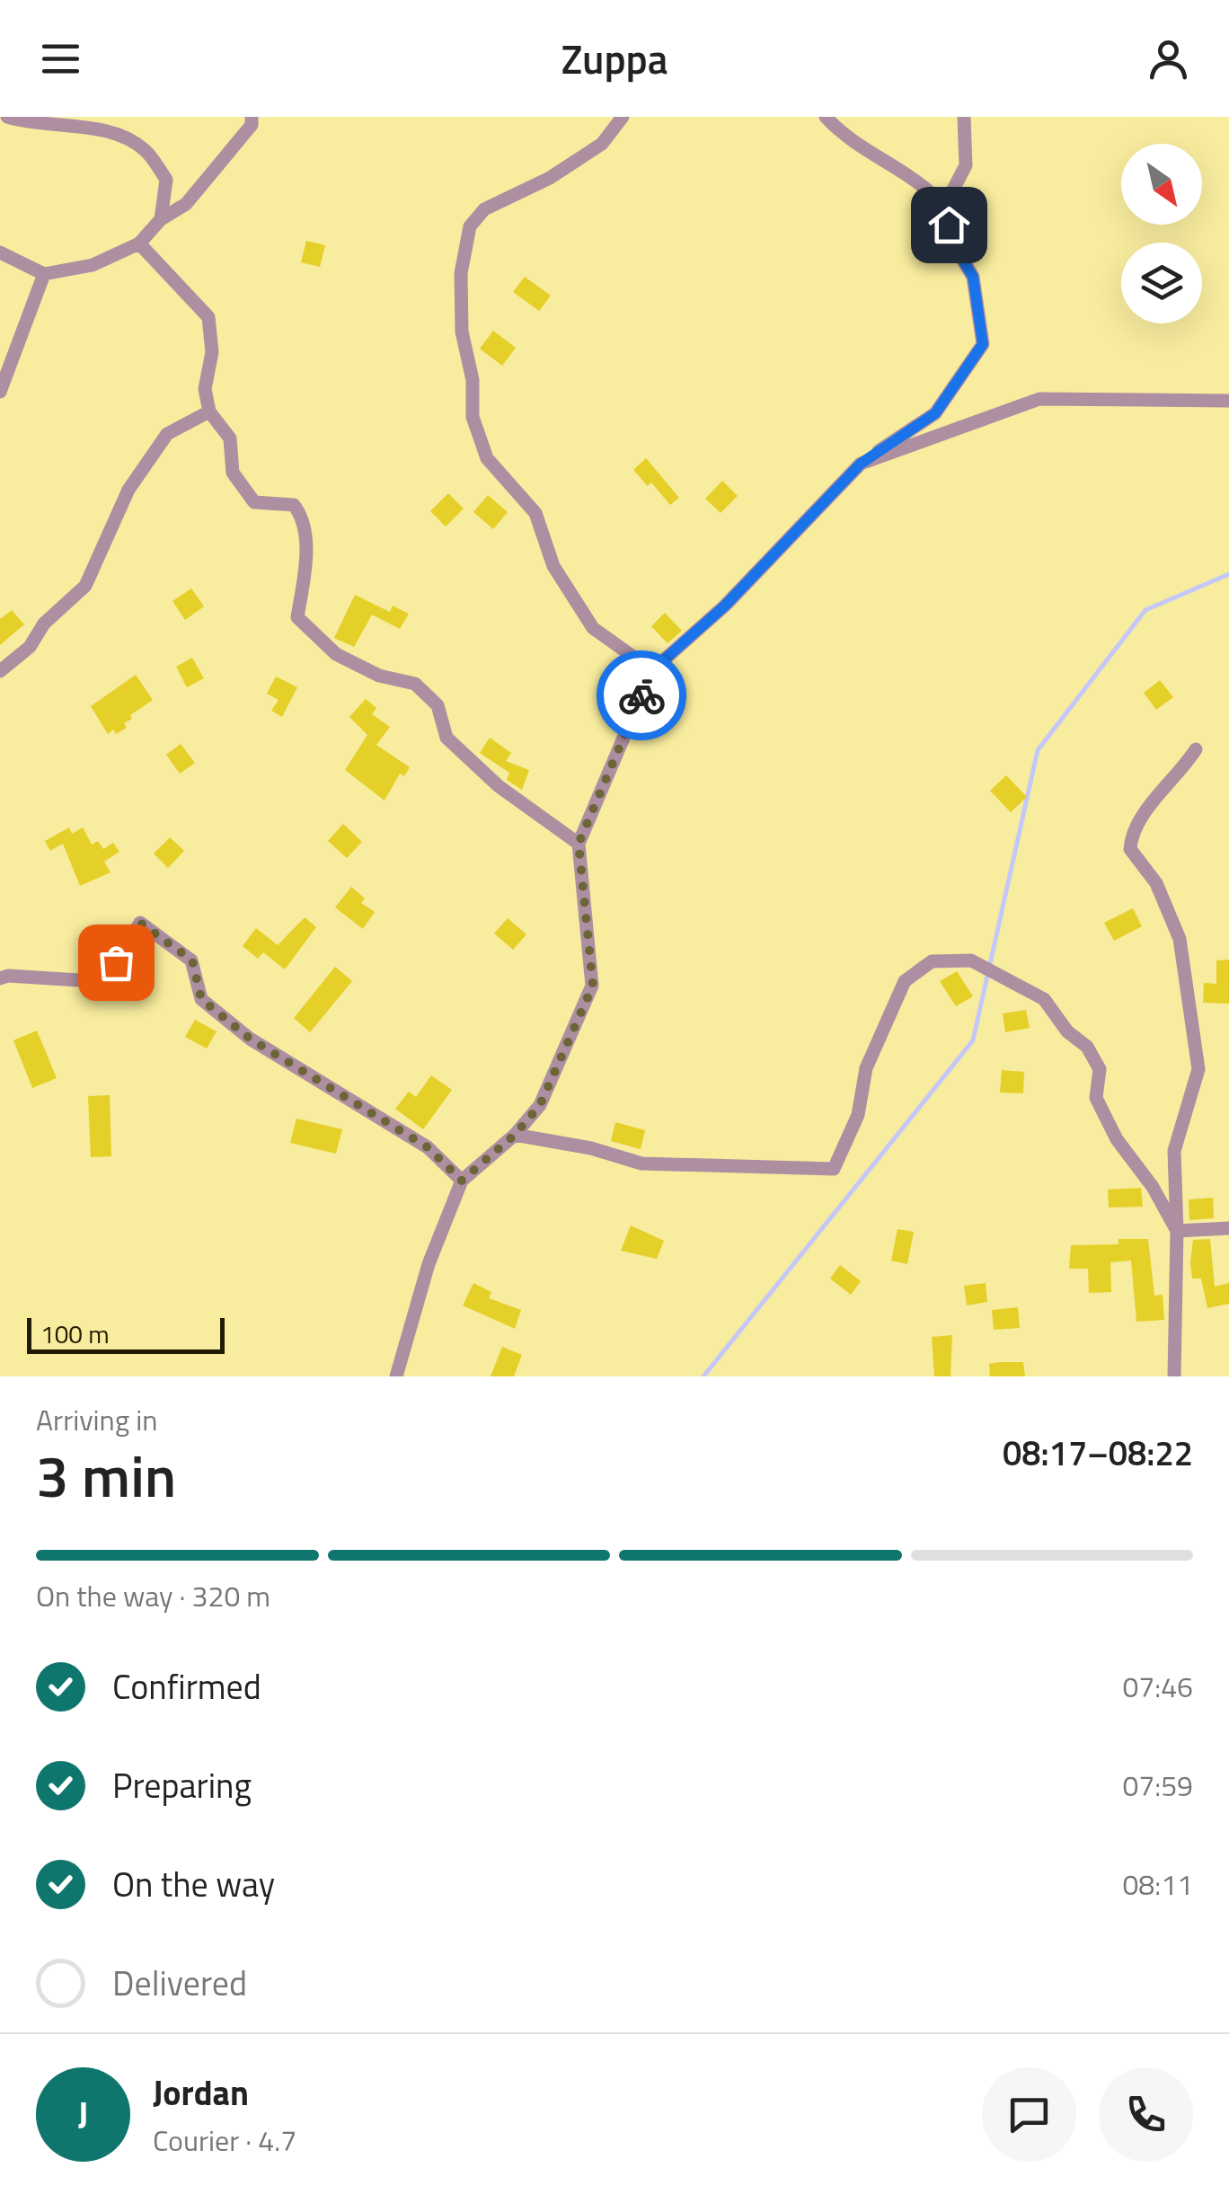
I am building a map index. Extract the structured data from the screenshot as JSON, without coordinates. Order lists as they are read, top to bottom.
{
  "scale_bar": "100 m",
  "north": "bottom right",
  "page": {
    "header": "Zuppa",
    "scale": "100 m",
    "heading": ["3 min", "Arriving in", "08:17–08:22"],
    "panel": ["Jordan", "Courier · 4.7"],
    "bar": "On the way · 320 m",
    "list": [
      ["Confirmed", "07:46"],
      ["Preparing", "07:59"],
      ["On the way", "08:11"],
      "Delivered"
    ],
    "round": "J"
  }
}
